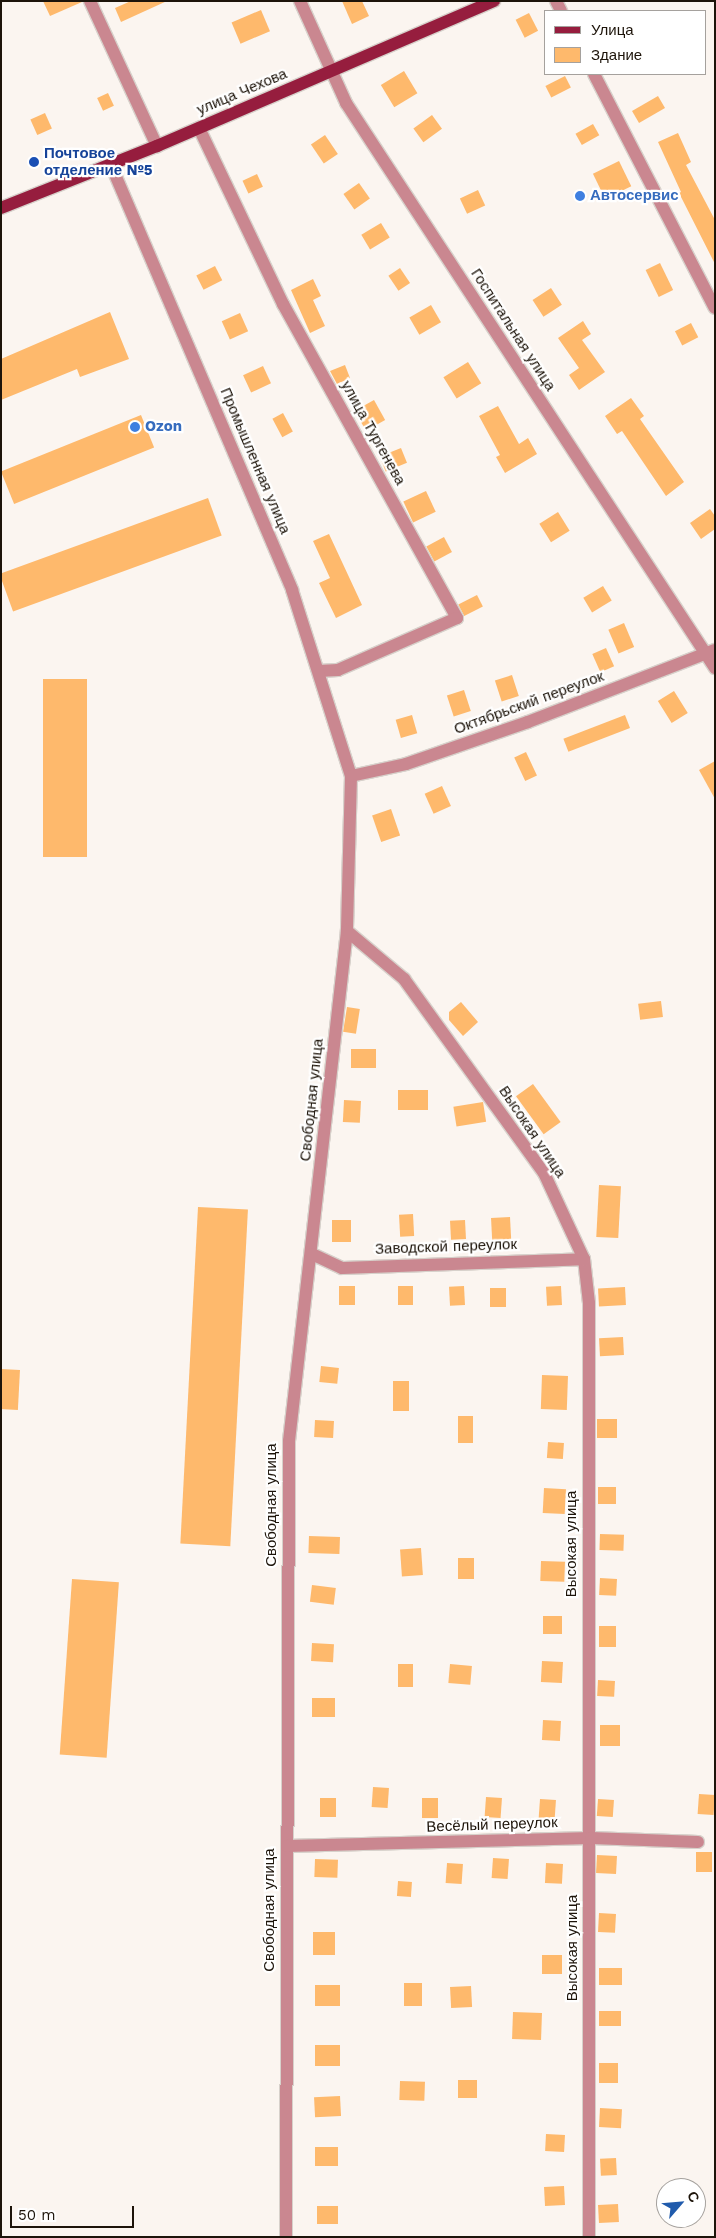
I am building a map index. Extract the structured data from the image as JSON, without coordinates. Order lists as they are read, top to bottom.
{
  "streets": {
    "main road": ["улица Чехова"],
    "street": [
      "Госпитальная улица",
      "улица Тургенева",
      "Промышленная улица",
      "Октябрьский переулок",
      "Свободная улица",
      "Высокая улица",
      "Заводской переулок",
      "Весёлый переулок"
    ]
  },
  "crossings": [
    ["улица Чехова", "Госпитальная улица"],
    ["улица Чехова", "улица Тургенева"],
    ["улица Чехова", "Промышленная улица"],
    ["Госпитальная улица", "Октябрьский переулок"],
    ["улица Тургенева", "Промышленная улица"],
    ["Промышленная улица", "Октябрьский переулок"],
    ["Промышленная улица", "Свободная улица"],
    ["Октябрьский переулок", "Свободная улица"],
    ["Свободная улица", "Высокая улица"],
    ["Свободная улица", "Заводской переулок"],
    ["Свободная улица", "Весёлый переулок"],
    ["Высокая улица", "Заводской переулок"],
    ["Высокая улица", "Весёлый переулок"]
  ],
  "places": ["Почтовое отделение №5", "Автосервис", "Ozon"],
  "legend": ["Улица", "Здание"],
  "scale_bar": "50 m",
  "north": "top right"
}
